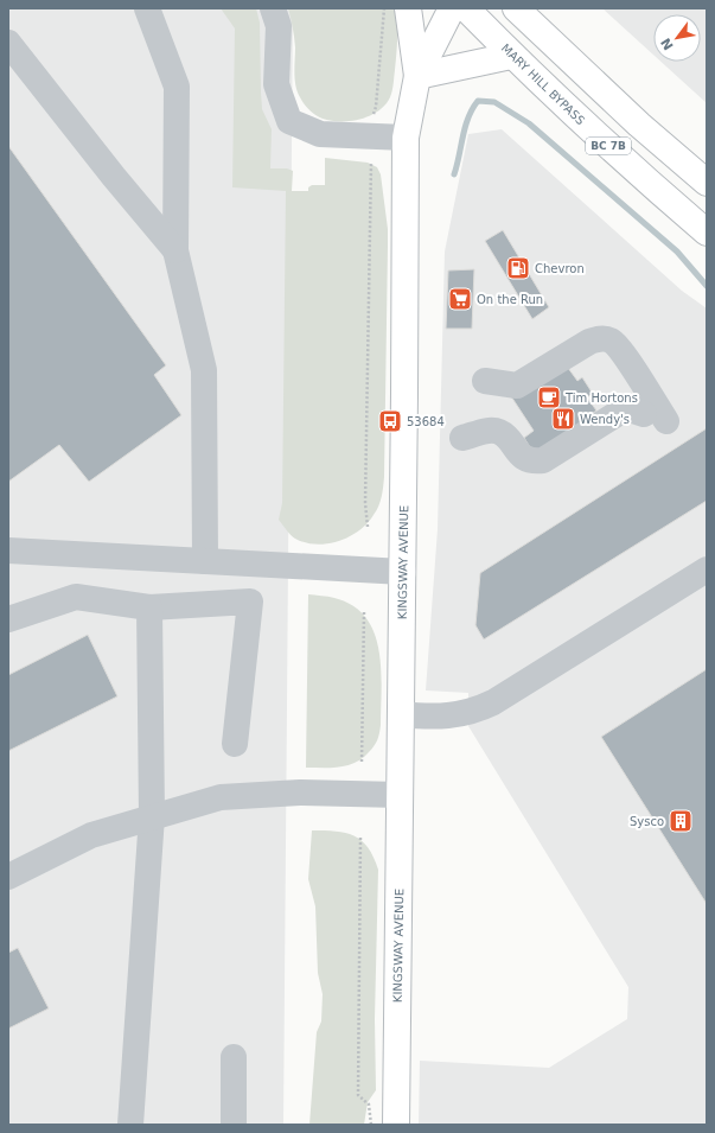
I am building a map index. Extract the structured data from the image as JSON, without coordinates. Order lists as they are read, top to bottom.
{
  "streets": {
    "main road": ["MARY HILL BYPASS", "BC 7B", "KINGSWAY AVENUE"]
  },
  "places": {
    "fuel station": ["Chevron"],
    "supermarket": ["On the Run"],
    "cafe": ["Tim Hortons"],
    "restaurant": ["Wendy's"],
    "bus stop": ["53684"],
    "building": ["Sysco"]
  },
  "north": "bottom left"
}
